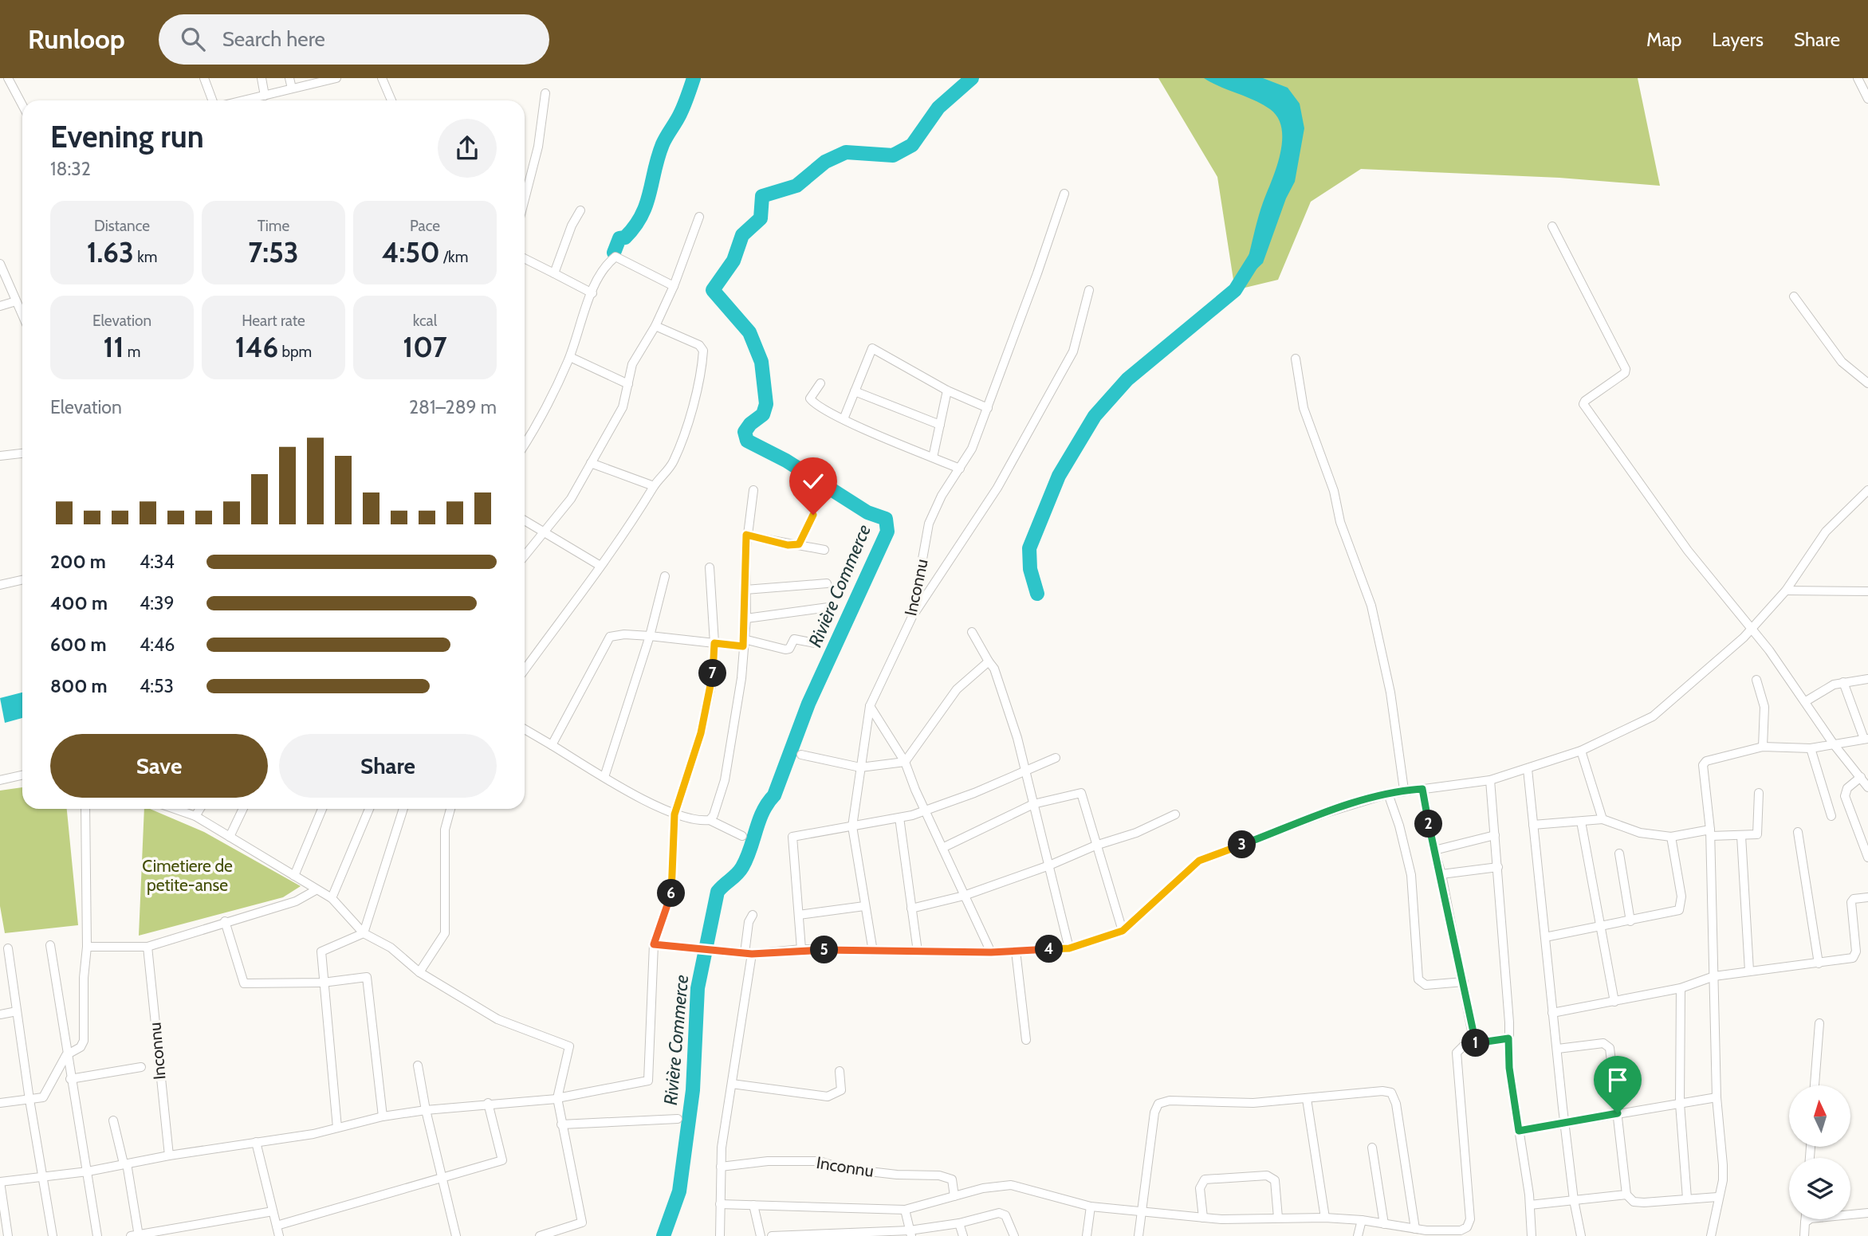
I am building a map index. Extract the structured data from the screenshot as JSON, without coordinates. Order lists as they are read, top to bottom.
{
  "streets": {
    "street": ["Inconnu"]
  },
  "water": ["Rivière Commerce"],
  "parks": ["Cimetiere de petite-anse"],
  "north": "top",
  "page": {
    "header": "Runloop",
    "search": "Search here",
    "nav": ["Map", "Layers", "Share"],
    "heading": ["Evening run", "18:32"],
    "stats": [
      ["Distance", "1.63 km"],
      ["Time", "7:53"],
      ["Pace", "4:50 /km"],
      ["Elevation", "11 m"],
      ["Heart rate", "146 bpm"],
      ["kcal", "107"]
    ],
    "chart": ["Elevation", "281–289 m"],
    "list": [
      {
        "name": "200 m",
        "note": "4:34"
      },
      {
        "name": "400 m",
        "note": "4:39"
      },
      {
        "name": "600 m",
        "note": "4:46"
      },
      {
        "name": "800 m",
        "note": "4:53"
      }
    ],
    "pins": [
      "7",
      "2",
      "3",
      "6",
      "4",
      "5",
      "1"
    ],
    "buttons": ["Save", "Share"]
  }
}
